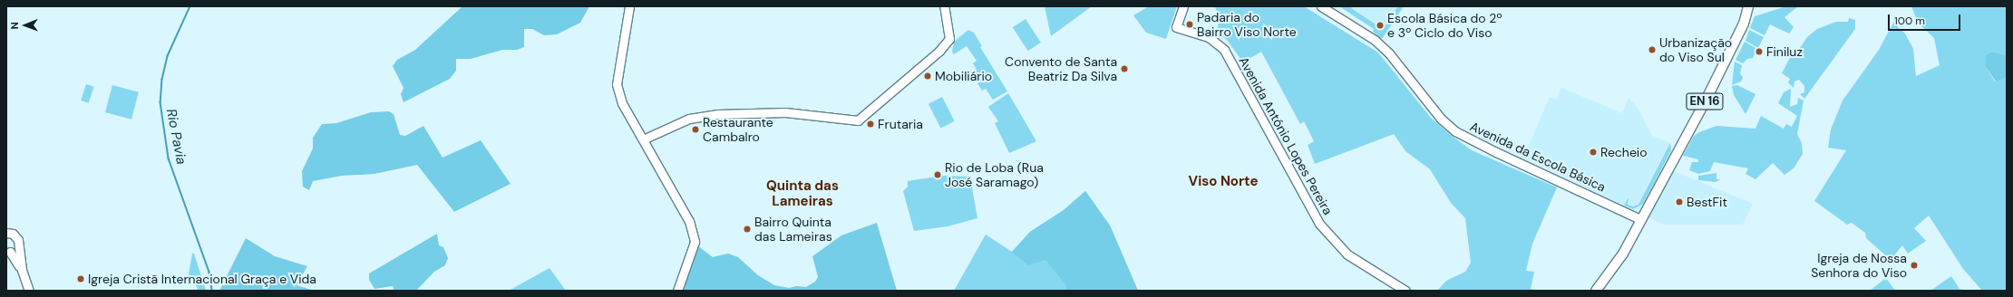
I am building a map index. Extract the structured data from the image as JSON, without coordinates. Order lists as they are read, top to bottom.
{
  "streets": {
    "main road": ["EN 16"],
    "street": ["Avenida António Lopes Pereira", "Avenida da Escola Básica"]
  },
  "crossings": [
    ["EN 16", "Avenida da Escola Básica"]
  ],
  "districts": ["Viso Norte", "Quinta das Lameiras"],
  "water": ["Rio Pavia"],
  "places": [
    "Padaria do Bairro Viso Norte",
    "Escola Básica do 2º e 3º Ciclo do Viso",
    "Urbanização do Viso Sul",
    "Finiluz",
    "Convento de Santa Beatriz Da Silva",
    "Mobiliário",
    "Frutaria",
    "Restaurante Cambalro",
    "Recheio",
    "Rio de Loba (Rua José Saramago)",
    "BestFit",
    "Bairro Quinta das Lameiras",
    "Igreja de Nossa Senhora do Viso",
    "Igreja Cristã Internacional Graça e Vida"
  ],
  "scale_bar": "100 m",
  "north": "left"
}
